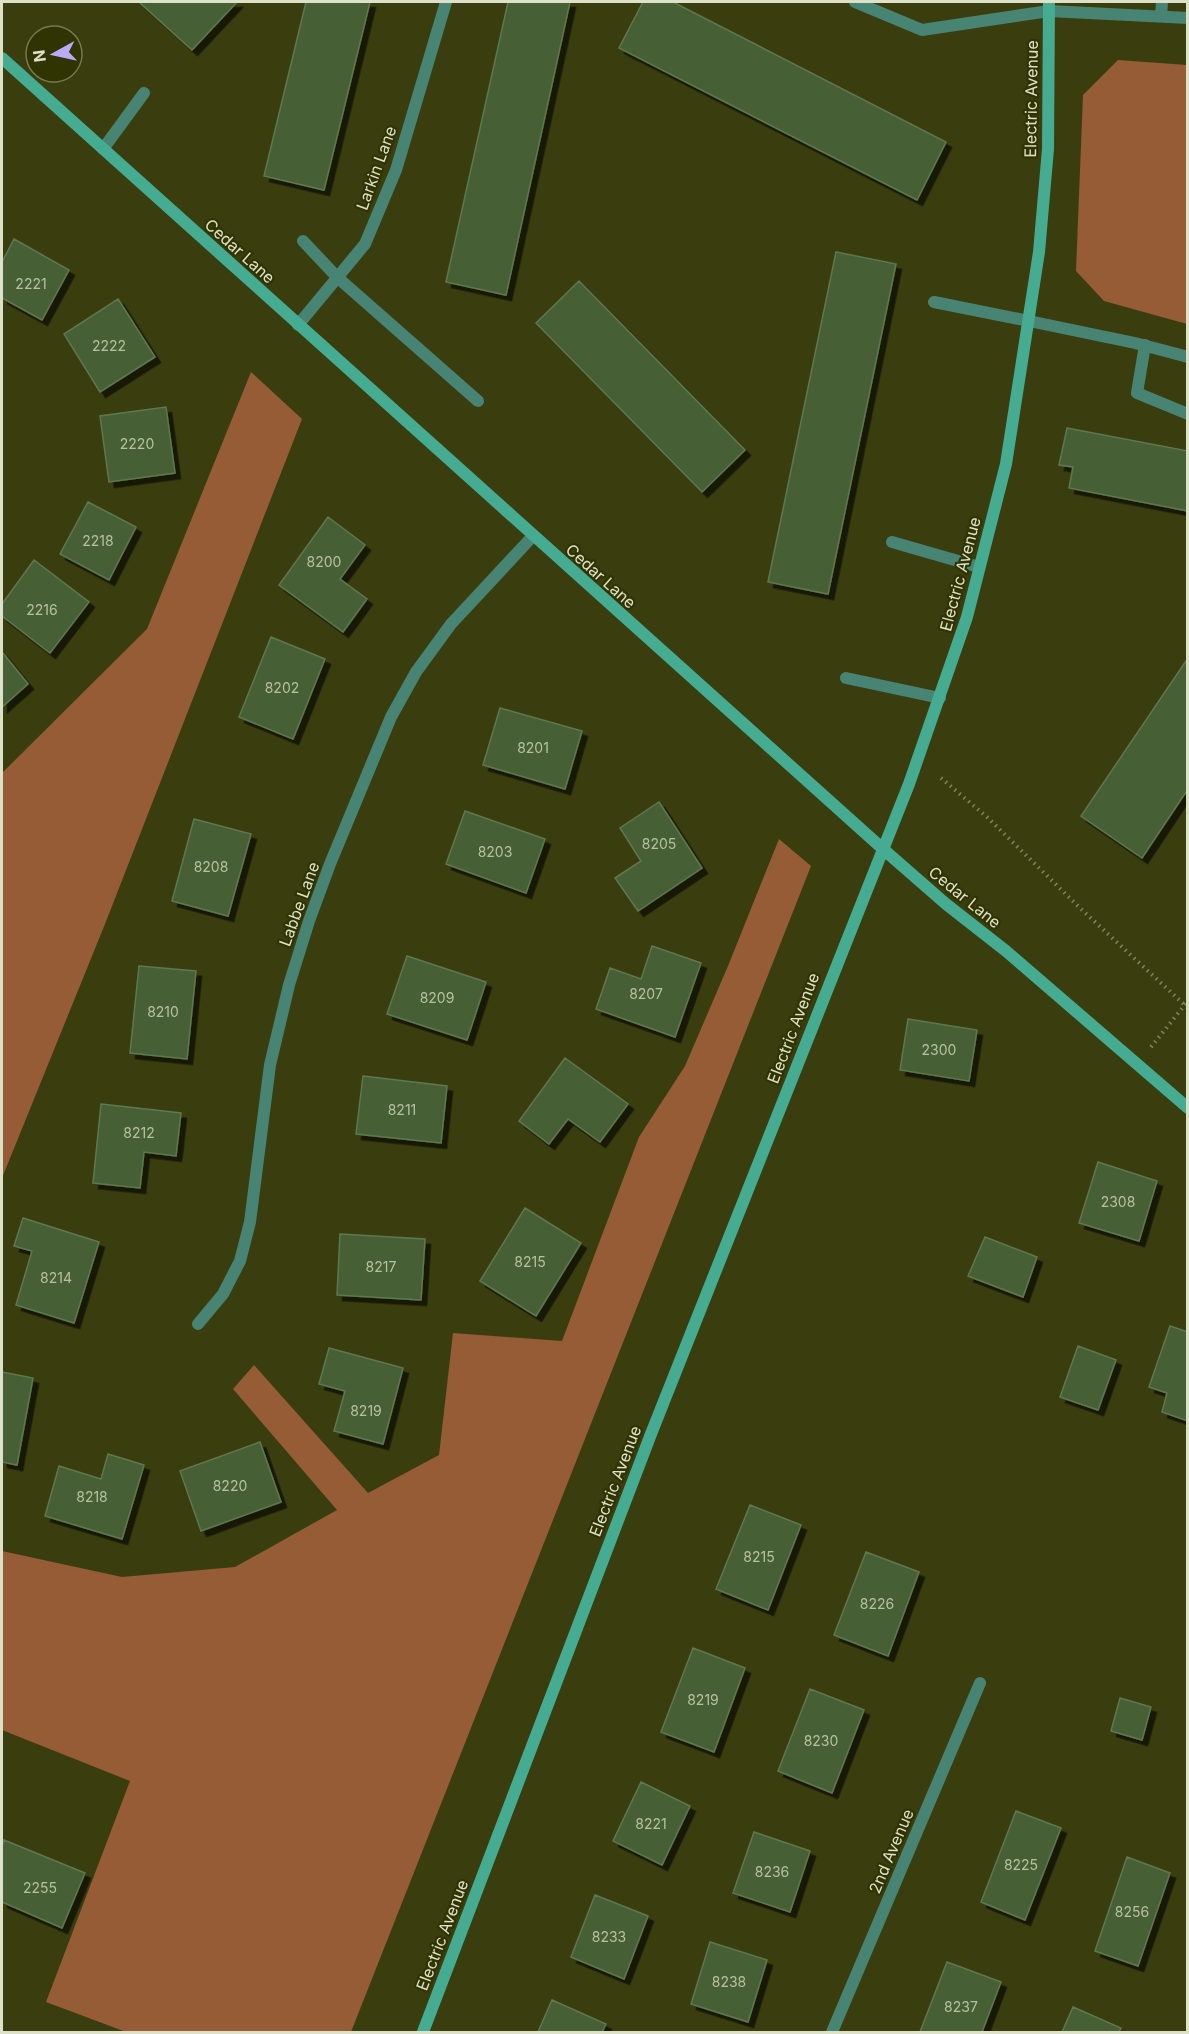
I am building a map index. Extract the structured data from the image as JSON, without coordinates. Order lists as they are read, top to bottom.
{
  "streets": {
    "street": [
      "Electric Avenue",
      "Larkin Lane",
      "Cedar Lane",
      "Labbe Lane",
      "2nd Avenue"
    ]
  },
  "crossings": [
    ["Electric Avenue", "Cedar Lane"],
    ["Larkin Lane", "Cedar Lane"],
    ["Cedar Lane", "Labbe Lane"]
  ],
  "house_numbers": [
    "2221",
    "2222",
    "2220",
    "2218",
    "8200",
    "2216",
    "8202",
    "8201",
    "8205",
    "8203",
    "8208",
    "8207",
    "8209",
    "8210",
    "2300",
    "8211",
    "8212",
    "2308",
    "8215",
    "8217",
    "8214",
    "8219",
    "8220",
    "8218",
    "8215",
    "8226",
    "8219",
    "8230",
    "8221",
    "8225",
    "8236",
    "2255",
    "8256",
    "8233",
    "8238",
    "8237"
  ],
  "north": "left"
}
